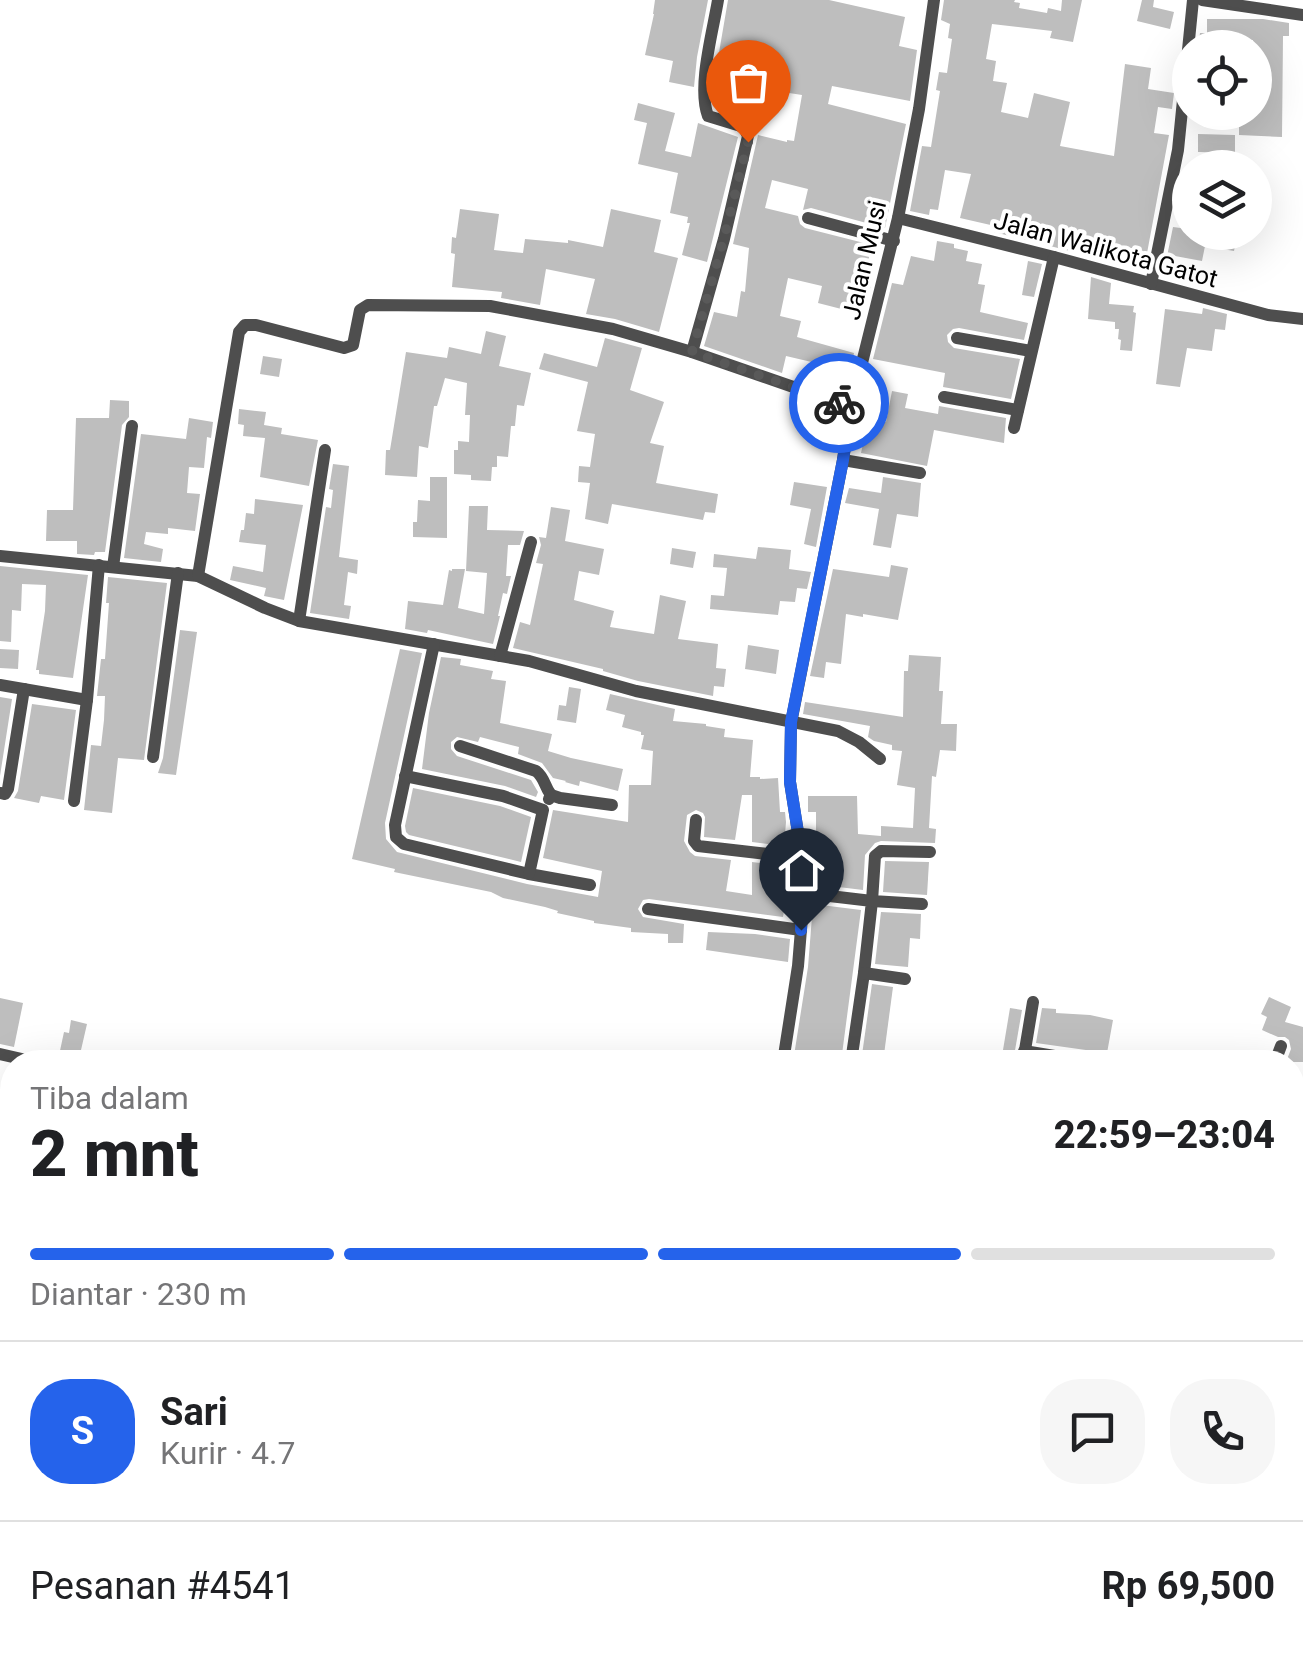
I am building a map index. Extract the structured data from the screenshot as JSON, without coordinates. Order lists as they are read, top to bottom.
{
  "streets": {
    "street": ["Jalan Walikota Gatot", "Jalan Musi"]
  },
  "crossings": [
    ["Jalan Walikota Gatot", "Jalan Musi"]
  ],
  "page": {
    "heading": ["2 mnt", "Tiba dalam", "22:59–23:04"],
    "panel": [
      "Sari",
      "Kurir · 4.7",
      "Pesanan #4541",
      "Rp 69,500"
    ],
    "bar": "Diantar · 230 m",
    "round": "S"
  }
}
